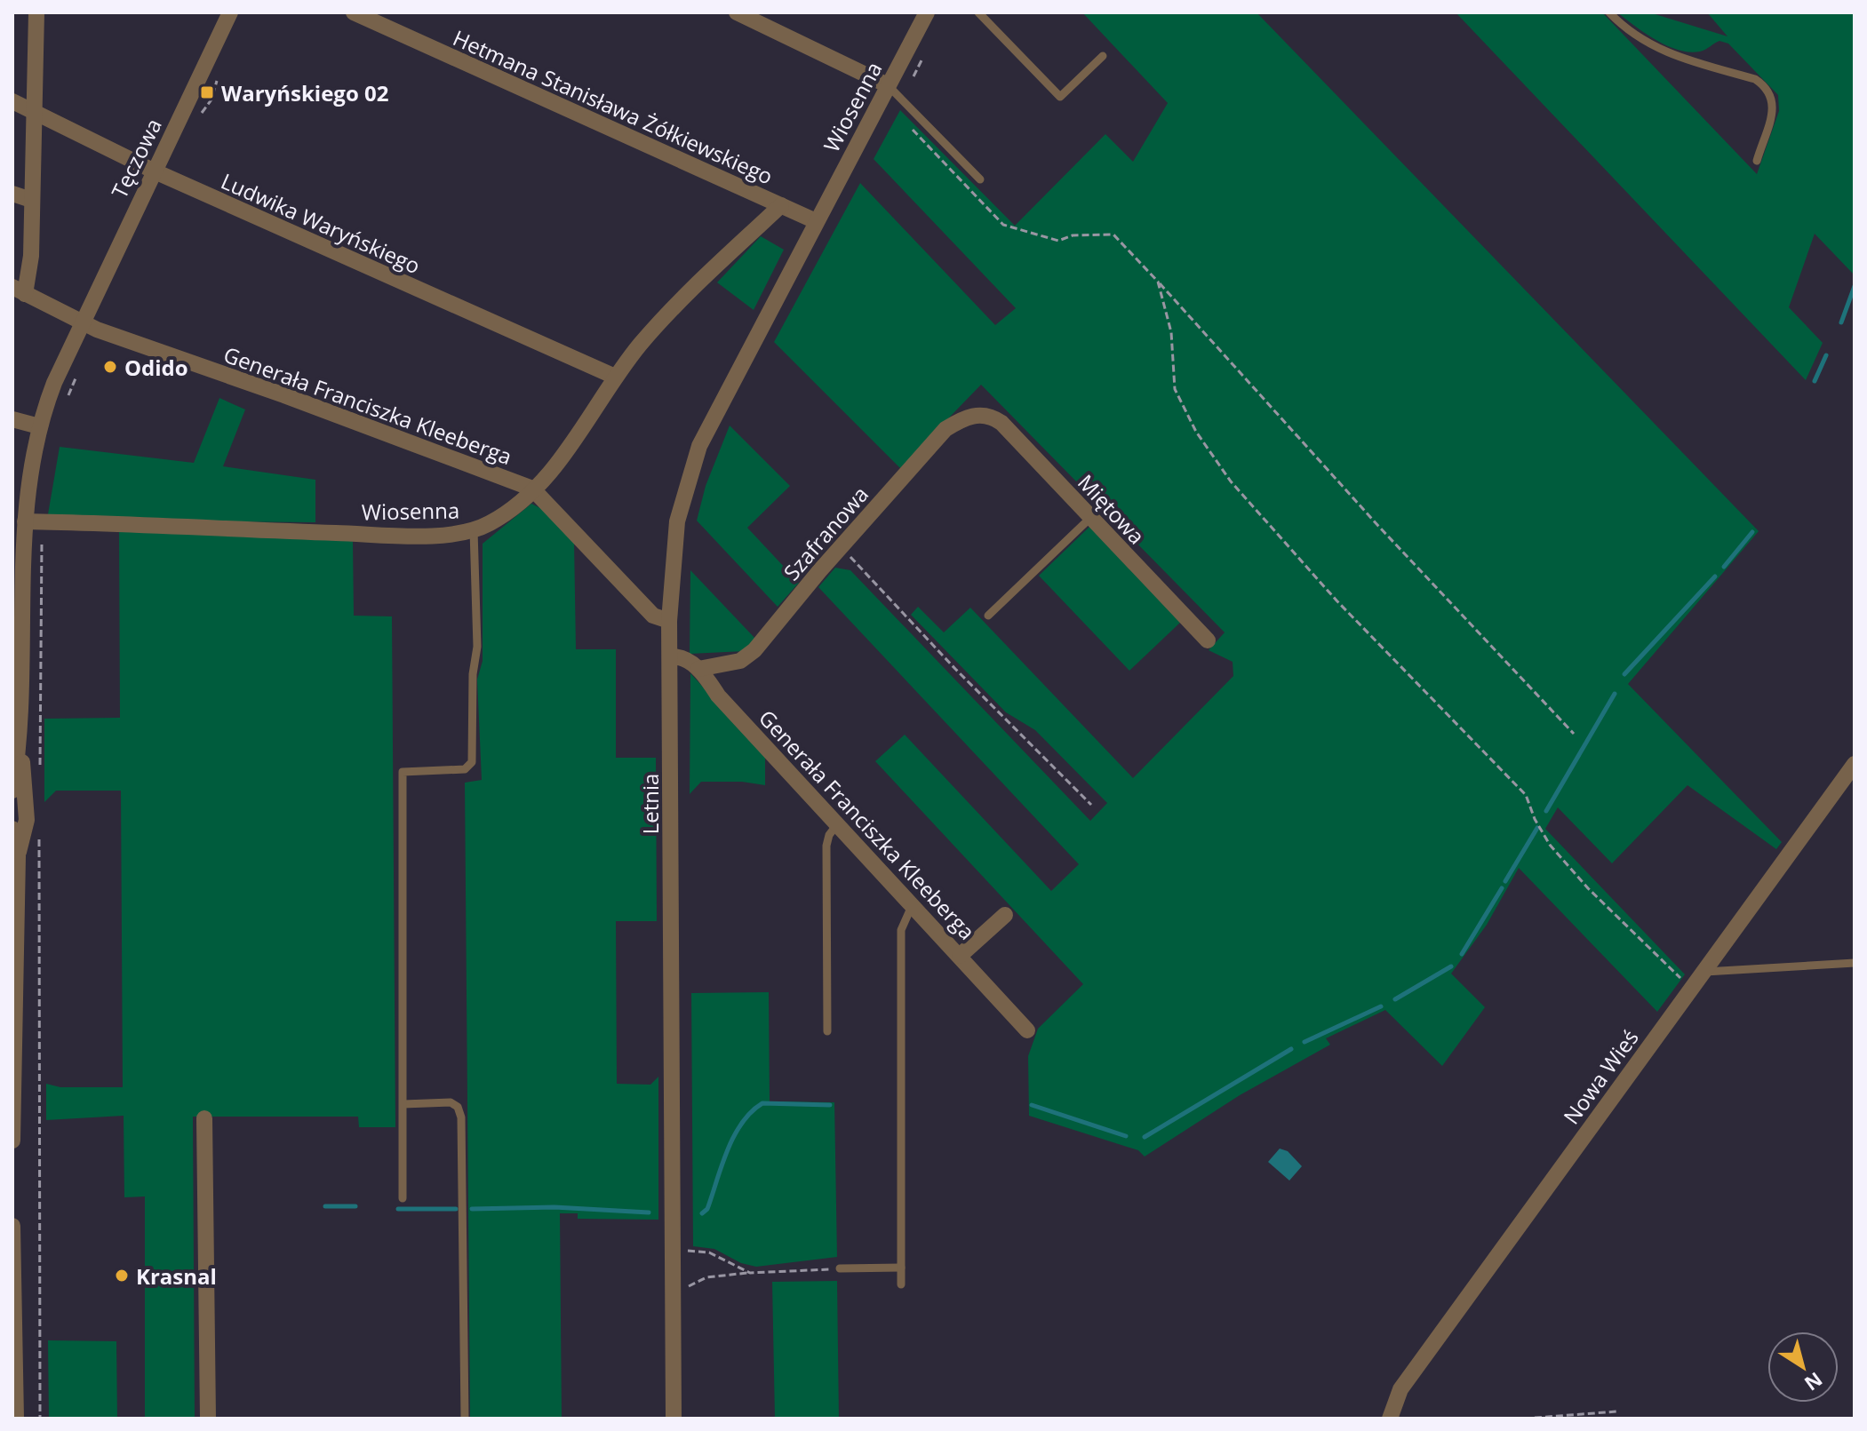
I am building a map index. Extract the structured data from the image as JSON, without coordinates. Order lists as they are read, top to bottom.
{
  "streets": {
    "street": [
      "Hetmana Stanisława Żółkiewskiego",
      "Wiosenna",
      "Tęczowa",
      "Ludwika Waryńskiego",
      "Generała Franciszka Kleeberga",
      "Miętowa",
      "Szafranowa",
      "Letnia",
      "Nowa Wieś"
    ]
  },
  "crossings": [
    ["Hetmana Stanisława Żółkiewskiego", "Wiosenna"],
    ["Hetmana Stanisława Żółkiewskiego", "Letnia"],
    ["Wiosenna", "Tęczowa"],
    ["Wiosenna", "Ludwika Waryńskiego"],
    ["Wiosenna", "Generała Franciszka Kleeberga"],
    ["Wiosenna", "Letnia"],
    ["Tęczowa", "Ludwika Waryńskiego"],
    ["Tęczowa", "Generała Franciszka Kleeberga"],
    ["Generała Franciszka Kleeberga", "Szafranowa"],
    ["Generała Franciszka Kleeberga", "Letnia"],
    ["Miętowa", "Szafranowa"]
  ],
  "places": {
    "transit": ["Waryńskiego 02"],
    "other": ["Odido", "Krasnal"]
  },
  "north": "bottom right"
}
